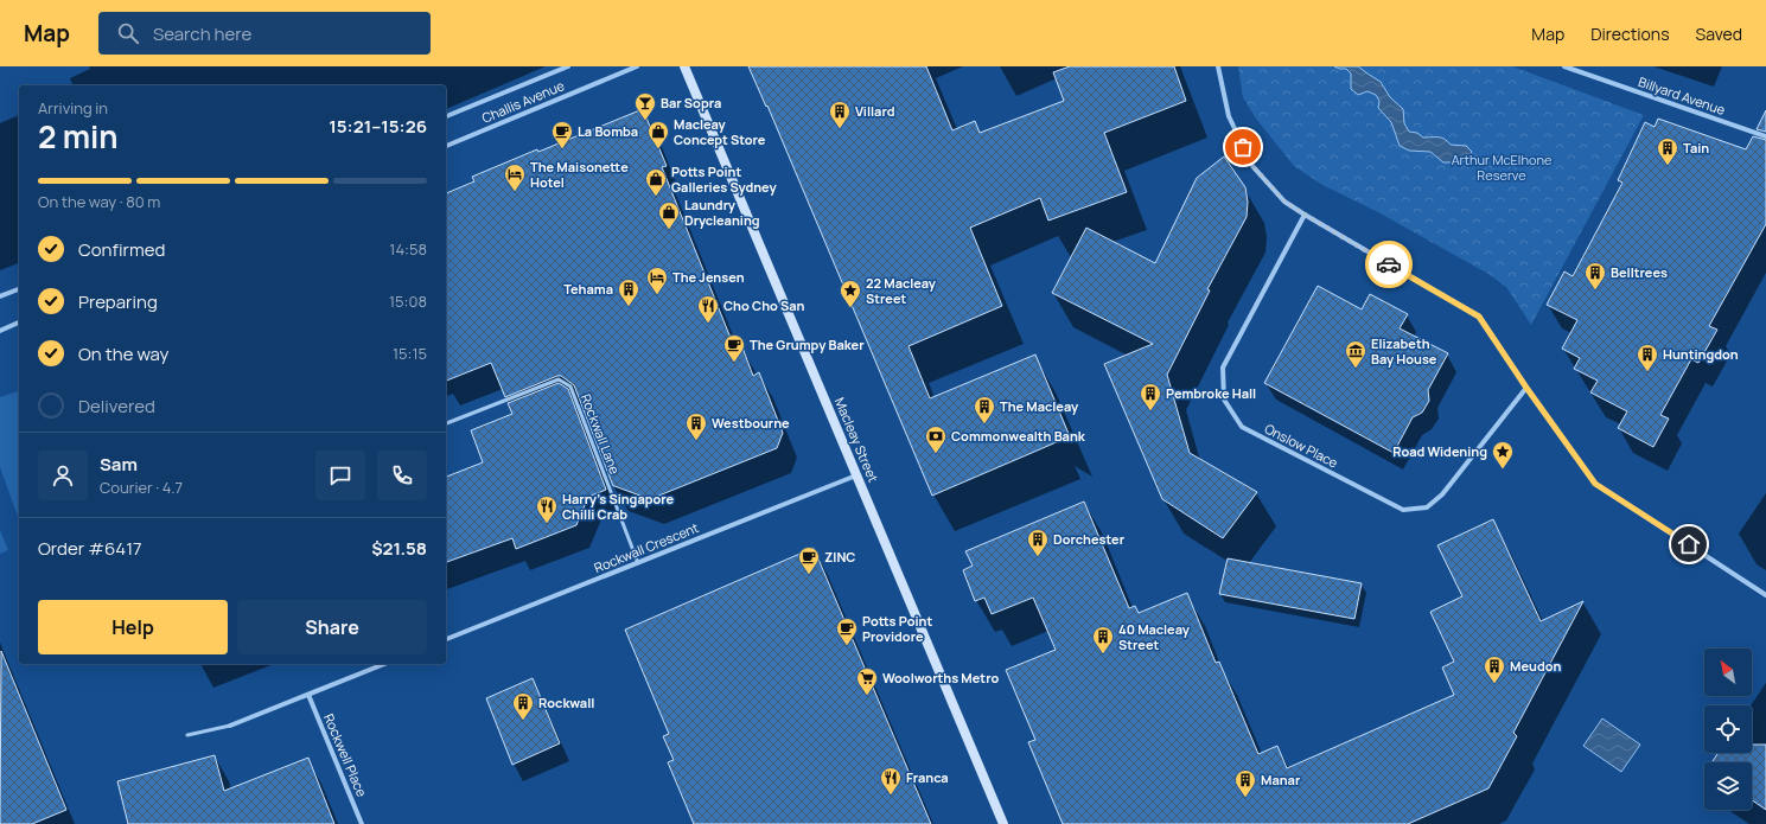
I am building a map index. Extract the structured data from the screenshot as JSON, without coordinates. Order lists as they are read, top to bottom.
{
  "streets": {
    "street": [
      "Billyard Avenue",
      "Challis Avenue",
      "Macleay Street",
      "Onslow Place",
      "Rockwall Crescent",
      "Rockwell Place"
    ],
    "lane": ["Rockwall Lane"]
  },
  "crossings": [
    ["Rockwall Lane", "Rockwall Crescent"],
    ["Macleay Street", "Rockwall Crescent"]
  ],
  "parks": ["Arthur McElhone Reserve"],
  "places": {
    "bar": ["Bar Sopra"],
    "building": [
      "Villard",
      "Tain",
      "Belltrees",
      "Tehama",
      "Huntingdon",
      "Pembroke Hall",
      "The Macleay",
      "Westbourne",
      "Dorchester",
      "40 Macleay Street",
      "Meudon",
      "Rockwall",
      "Manar"
    ],
    "cafe": [
      "La Bomba",
      "The Grumpy Baker",
      "ZINC",
      "Potts Point Providore"
    ],
    "shop": ["Macleay Concept Store", "Potts Point Galleries Sydney", "Laundry Drycleaning"],
    "hotel": ["The Maisonette Hotel", "The Jensen"],
    "place": ["22 Macleay Street", "Road Widening"],
    "restaurant": ["Cho Cho San", "Harry’s Singapore Chilli Crab", "Franca"],
    "museum": ["Elizabeth Bay House"],
    "bank": ["Commonwealth Bank"],
    "supermarket": ["Woolworths Metro"]
  },
  "north": "top left",
  "page": {
    "header": "Map",
    "search": "Search here",
    "nav": ["Map", "Directions", "Saved"],
    "heading": ["2 min", "Arriving in", "15:21–15:26"],
    "panel": [
      "Sam",
      "Courier · 4.7",
      "Order #6417",
      "$21.58"
    ],
    "bar": "On the way · 80 m",
    "list": [
      ["Confirmed", "14:58"],
      ["Preparing", "15:08"],
      ["On the way", "15:15"],
      "Delivered"
    ],
    "buttons": ["Help", "Share"]
  }
}
